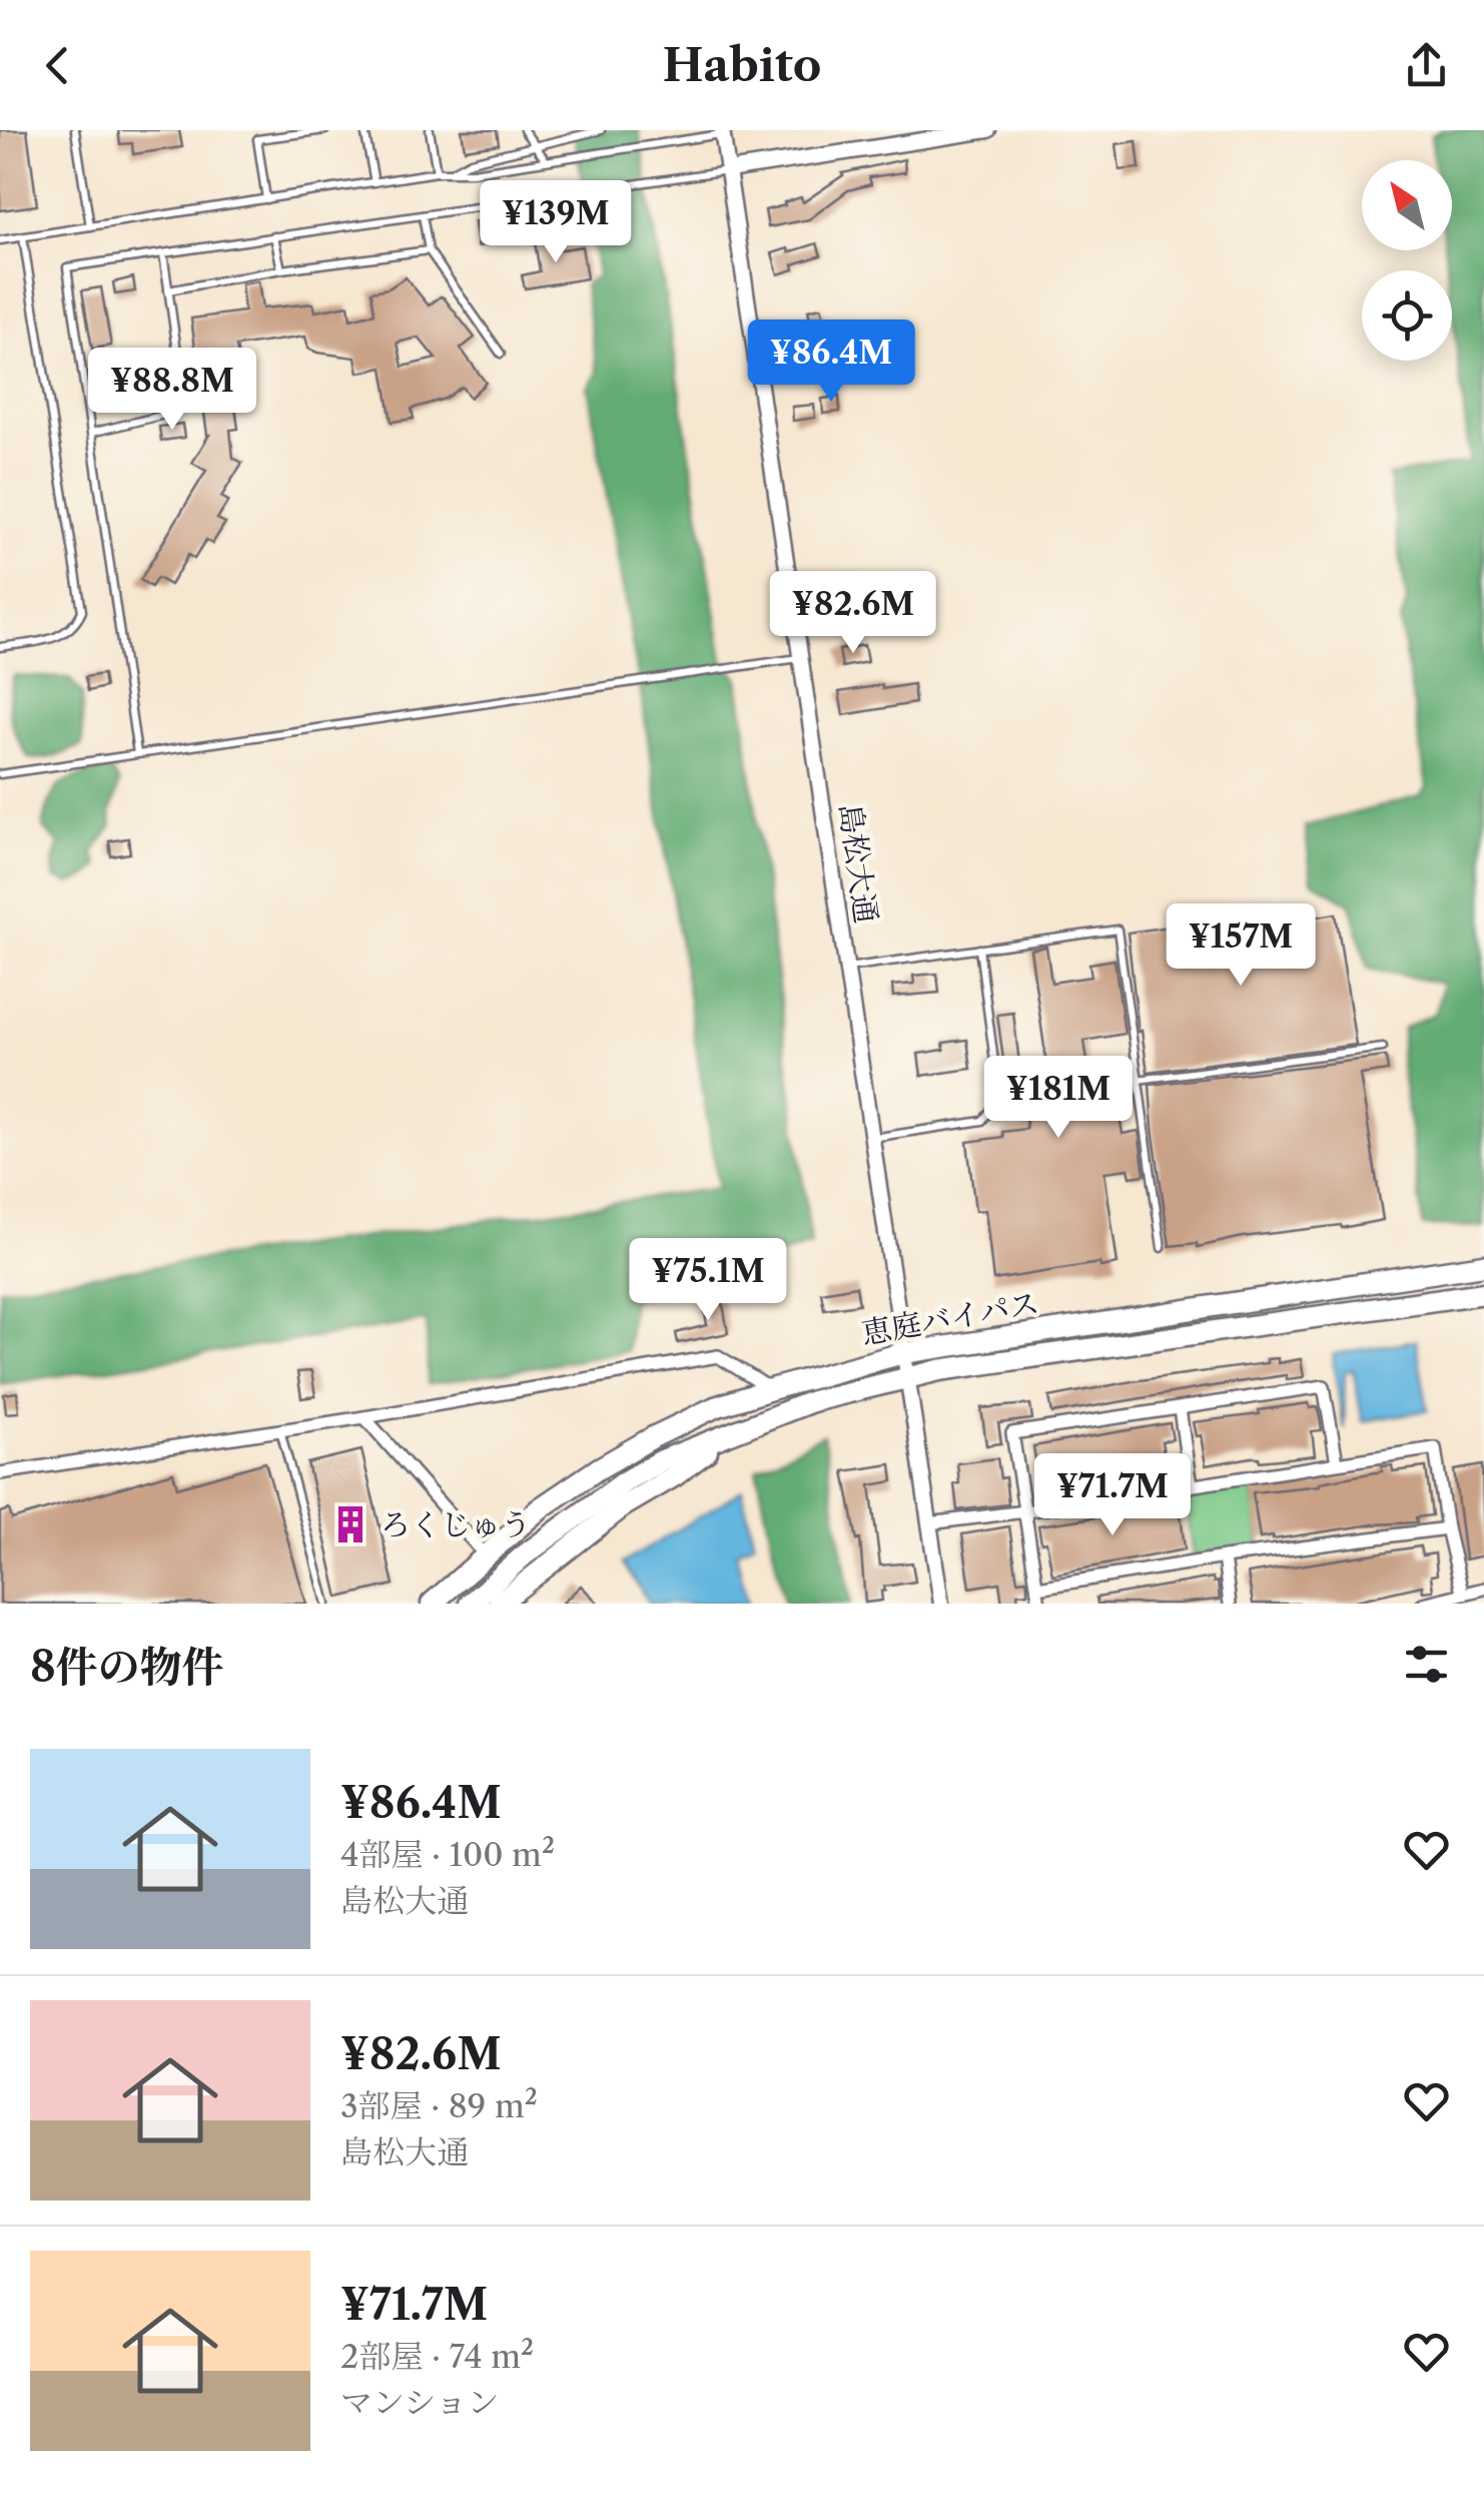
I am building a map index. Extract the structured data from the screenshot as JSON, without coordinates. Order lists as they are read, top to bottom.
{
  "streets": {
    "highway": ["恵庭バイパス"],
    "street": ["島松大通"]
  },
  "crossings": [
    ["島松大通", "恵庭バイパス"]
  ],
  "places": {
    "building": ["ろくじゅう"]
  },
  "north": "top left",
  "page": {
    "header": "Habito",
    "price": [
      "¥139M",
      "¥86.4M",
      "¥88.8M",
      "¥82.6M",
      "¥157M",
      "¥181M",
      "¥75.1M",
      "¥71.7M"
    ],
    "heading": "8件の物件",
    "list": [
      {
        "name": "¥86.4M",
        "note": "4部屋 · 100 m² · 島松大通"
      },
      {
        "name": "¥82.6M",
        "note": "3部屋 · 89 m² · 島松大通"
      },
      {
        "name": "¥71.7M",
        "note": "2部屋 · 74 m² · マンション"
      }
    ]
  }
}
